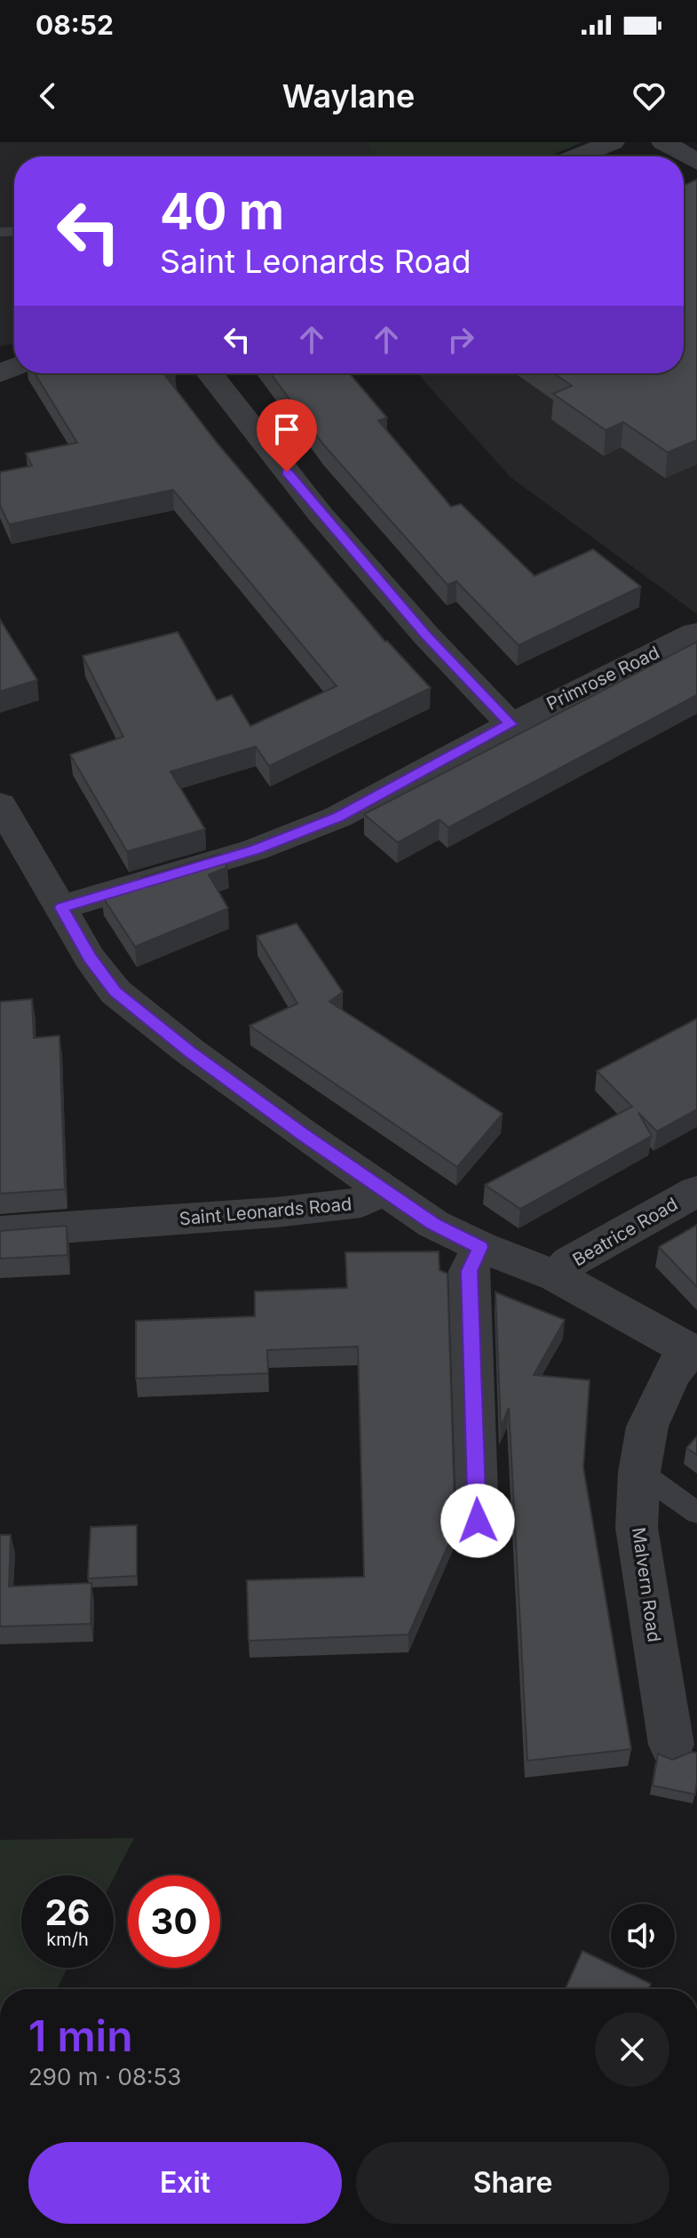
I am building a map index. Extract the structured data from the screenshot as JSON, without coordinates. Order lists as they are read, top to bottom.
{
  "streets": {
    "street": [
      "Primrose Road",
      "Saint Leonards Road",
      "Beatrice Road",
      "Malvern Road"
    ]
  },
  "page": {
    "status": "08:52",
    "header": "Waylane",
    "turn": ["40 m", "Saint Leonards Road"],
    "speed": "26 km/h",
    "limit": "30",
    "heading": ["1 min", "290 m · 08:53"],
    "buttons": ["Exit", "Share"]
  }
}
